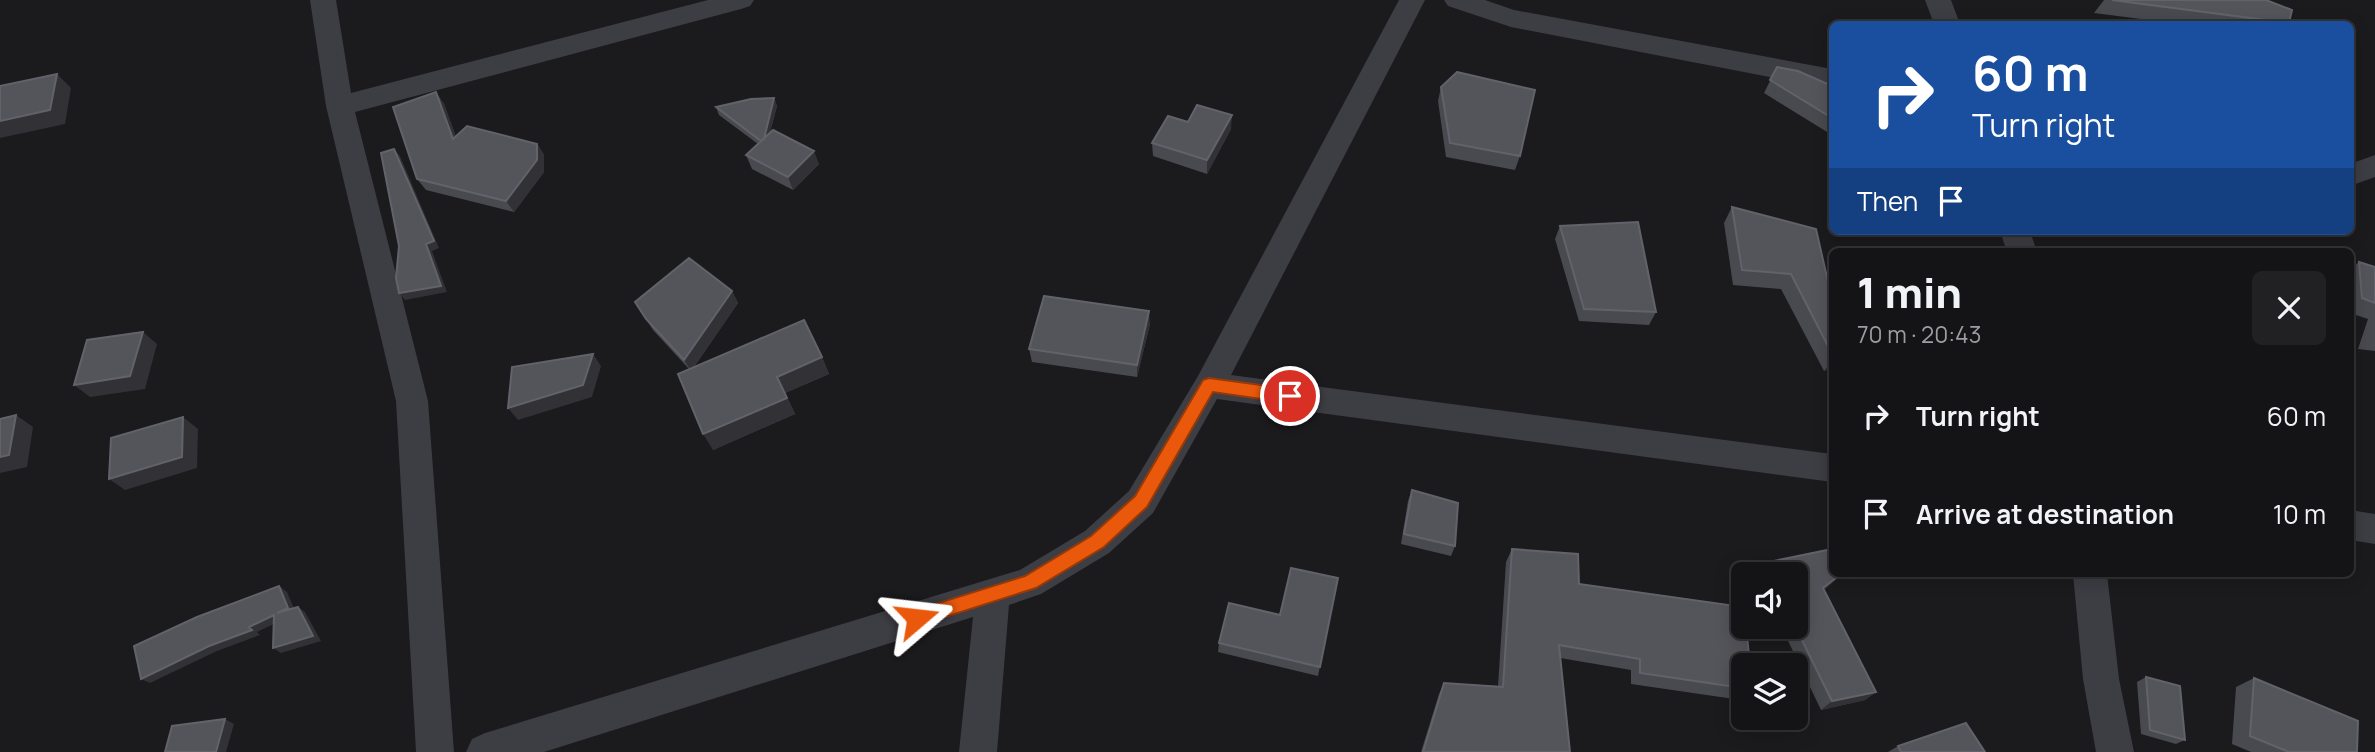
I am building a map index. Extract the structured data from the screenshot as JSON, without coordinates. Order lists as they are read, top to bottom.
{
  "page": {
    "turn": ["60 m", "Turn right"],
    "then": "Then",
    "heading": ["1 min", "70 m · 20:43"],
    "list": [
      {
        "name": "Turn right",
        "value": "60 m"
      },
      {
        "name": "Arrive at destination",
        "value": "10 m"
      }
    ]
  }
}
